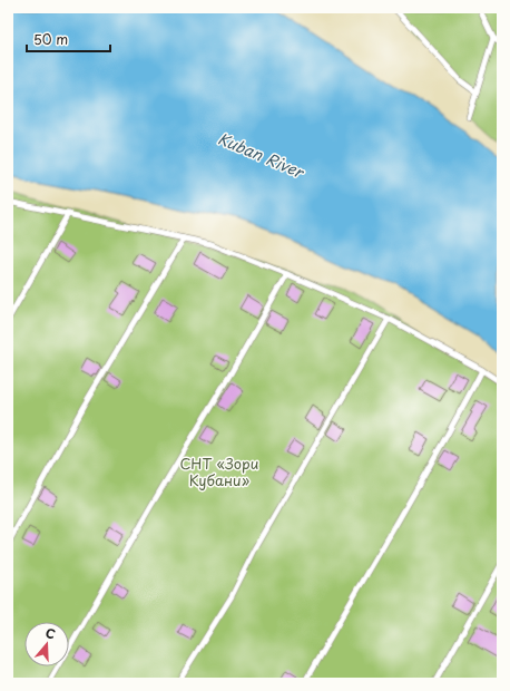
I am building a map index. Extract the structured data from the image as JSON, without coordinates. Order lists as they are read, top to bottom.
{
  "water": ["Kuban River"],
  "parks": ["СНТ «Зори Кубани»"],
  "scale_bar": "50 m",
  "north": "top"
}
